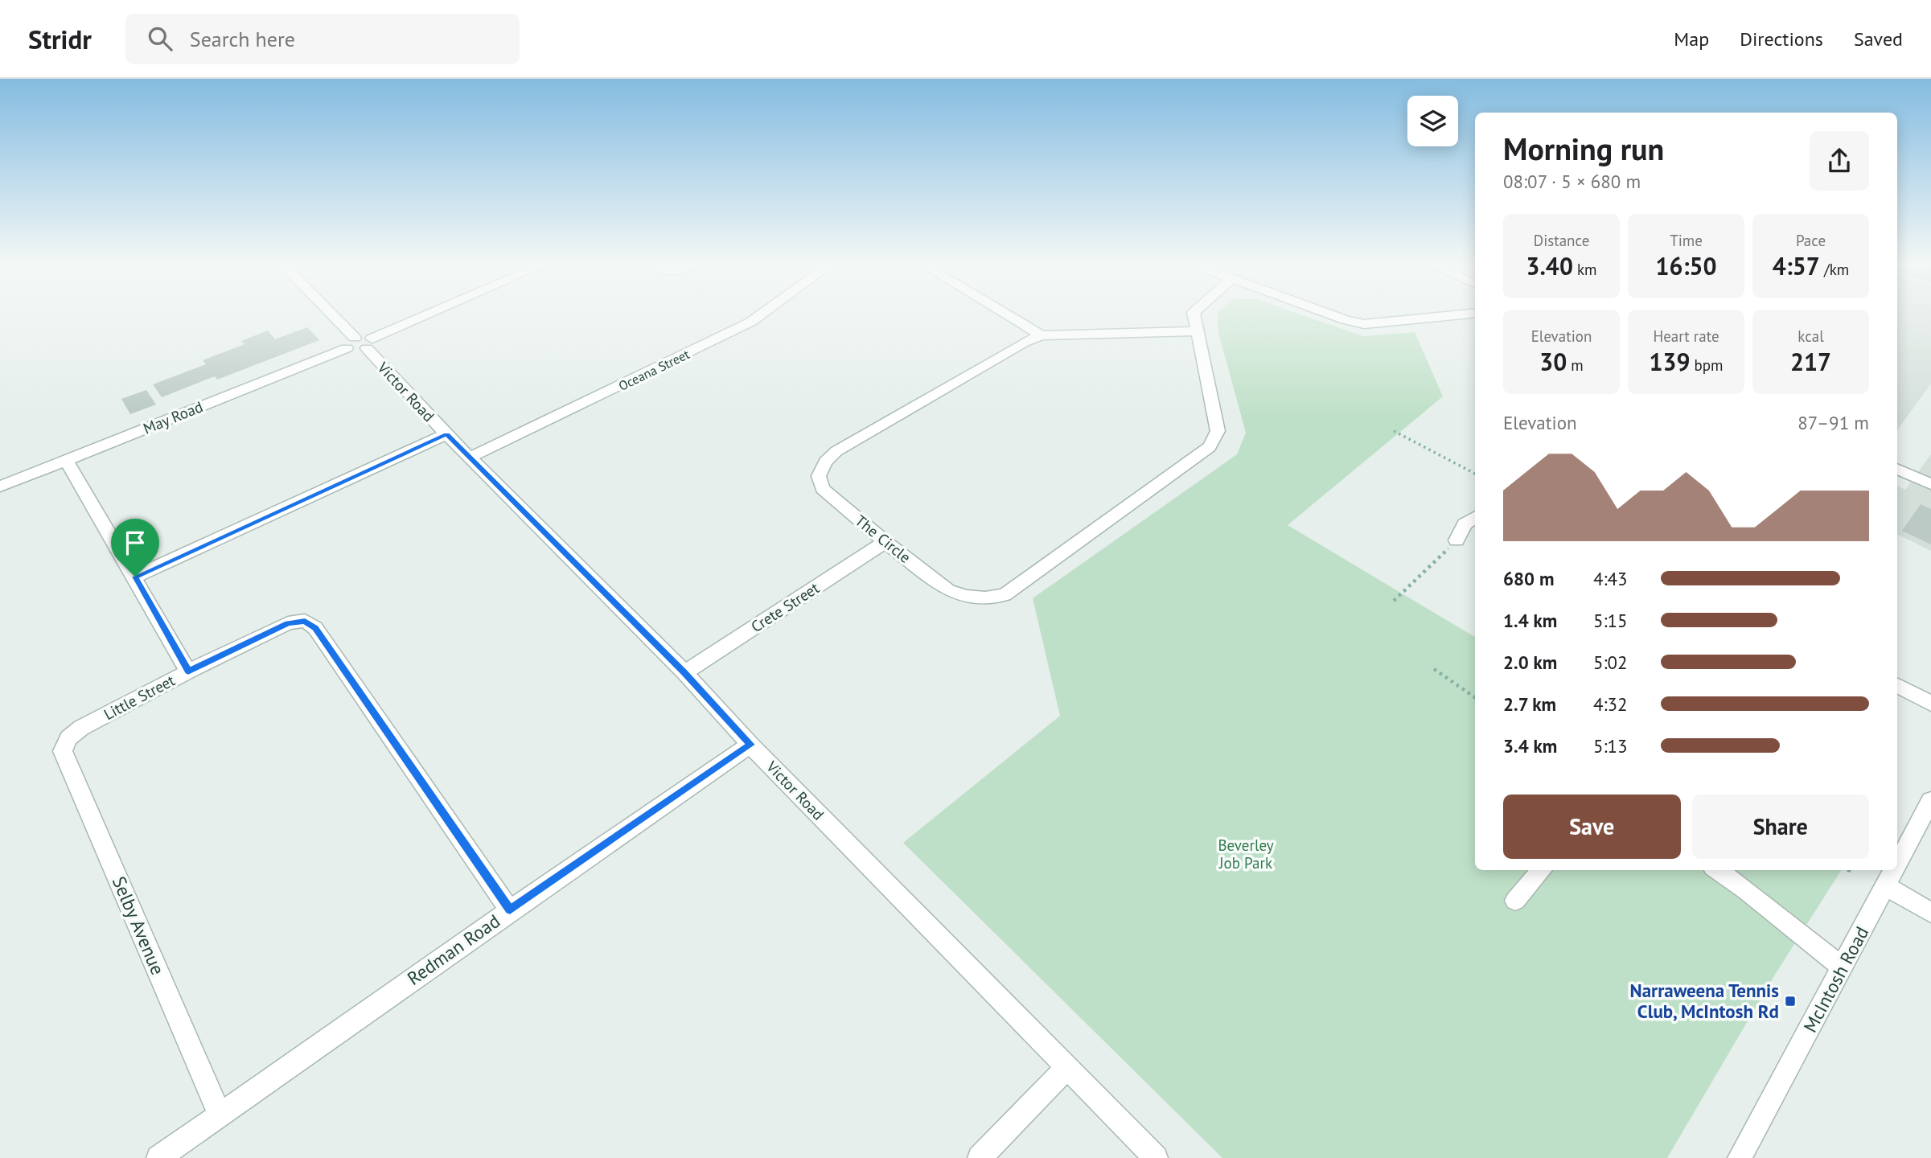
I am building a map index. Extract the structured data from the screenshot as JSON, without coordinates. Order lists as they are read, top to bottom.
{
  "streets": {
    "street": [
      "Oceana Street",
      "Victor Road",
      "May Road",
      "The Circle",
      "Crete Street",
      "Little Street",
      "Selby Avenue",
      "Redman Road",
      "McIntosh Road"
    ]
  },
  "crossings": [
    ["Oceana Street", "Victor Road"],
    ["Victor Road", "Crete Street"],
    ["Victor Road", "Redman Road"],
    ["The Circle", "Crete Street"],
    ["Little Street", "Selby Avenue"],
    ["Little Street", "Redman Road"],
    ["Selby Avenue", "Redman Road"]
  ],
  "parks": ["Beverley Job Park"],
  "places": {
    "transit": ["Narraweena Tennis Club, McIntosh Rd"]
  },
  "page": {
    "header": "Stridr",
    "search": "Search here",
    "nav": ["Map", "Directions", "Saved"],
    "heading": ["Morning run", "08:07 · 5 × 680 m"],
    "stats": [
      ["Distance", "3.40 km"],
      ["Time", "16:50"],
      ["Pace", "4:57 /km"],
      ["Elevation", "30 m"],
      ["Heart rate", "139 bpm"],
      ["kcal", "217"]
    ],
    "chart": ["Elevation", "87–91 m"],
    "list": [
      {
        "name": "680 m",
        "note": "4:43"
      },
      {
        "name": "1.4 km",
        "note": "5:15"
      },
      {
        "name": "2.0 km",
        "note": "5:02"
      },
      {
        "name": "2.7 km",
        "note": "4:32"
      },
      {
        "name": "3.4 km",
        "note": "5:13"
      }
    ],
    "buttons": ["Save", "Share"]
  }
}
